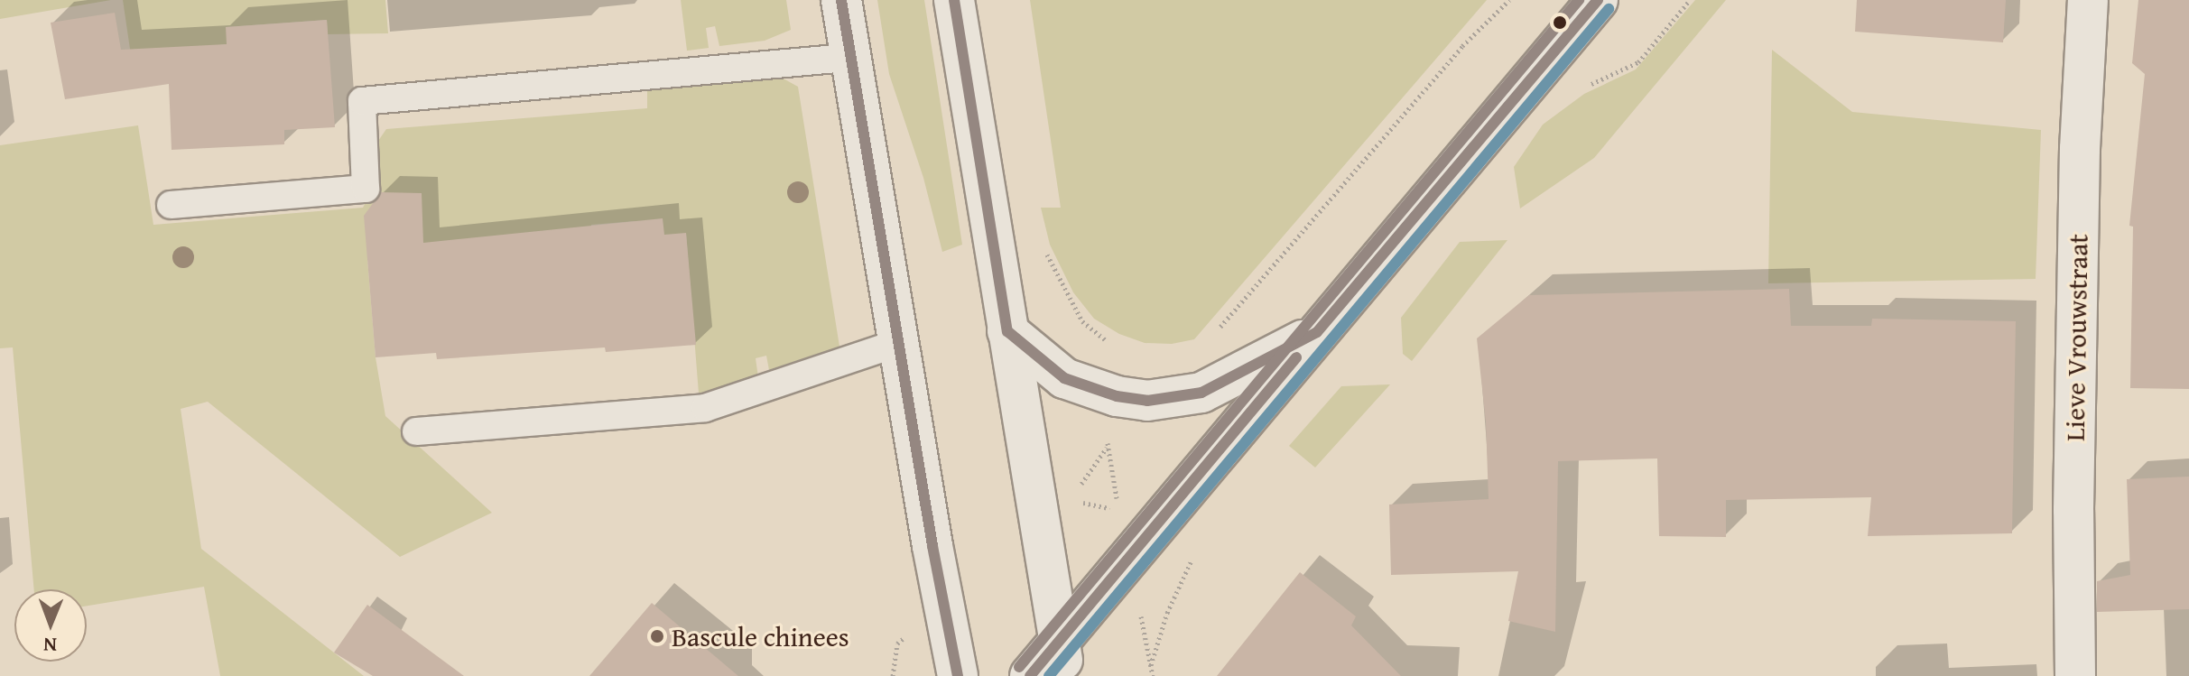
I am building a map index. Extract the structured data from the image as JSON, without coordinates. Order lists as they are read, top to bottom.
{
  "streets": {
    "main road": ["Lieve Vrouwstraat"]
  },
  "places": ["Bascule chinees"],
  "north": "bottom"
}
